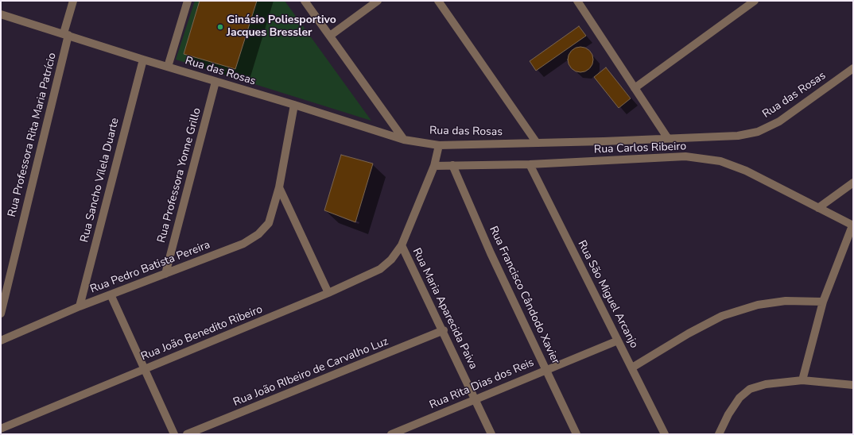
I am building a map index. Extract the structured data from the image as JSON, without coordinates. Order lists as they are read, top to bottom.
{
  "streets": {
    "street": [
      "Rua das Rosas",
      "Rua Professora Rita Maria Patrício",
      "Rua Carlos Ribeiro",
      "Rua Professora Yonne Grillo",
      "Rua Sancho Vilela Duarte",
      "Rua Pedro Batista Pereira",
      "Rua São Miguel Arcanjo",
      "Rua Francisco Cândodo Xavier",
      "Rua Maria Aparecida Paiva",
      "Rua João Benedito Ribeiro",
      "Rua João RIbeiro de Carvalho Luz",
      "Rua Rita Dias dos Reis"
    ]
  },
  "crossings": [
    ["Rua das Rosas", "Rua Professora Rita Maria Patrício"],
    ["Rua das Rosas", "Rua Professora Yonne Grillo"],
    ["Rua das Rosas", "Rua Sancho Vilela Duarte"],
    ["Rua das Rosas", "Rua Pedro Batista Pereira"],
    ["Rua Carlos Ribeiro", "Rua São Miguel Arcanjo"],
    ["Rua Carlos Ribeiro", "Rua Francisco Cândodo Xavier"],
    ["Rua Carlos Ribeiro", "Rua João Benedito Ribeiro"],
    ["Rua Professora Yonne Grillo", "Rua Pedro Batista Pereira"],
    ["Rua Sancho Vilela Duarte", "Rua Pedro Batista Pereira"],
    ["Rua São Miguel Arcanjo", "Rua Rita Dias dos Reis"],
    ["Rua Francisco Cândodo Xavier", "Rua Rita Dias dos Reis"],
    ["Rua Maria Aparecida Paiva", "Rua João Benedito Ribeiro"],
    ["Rua Maria Aparecida Paiva", "Rua João RIbeiro de Carvalho Luz"],
    ["Rua Maria Aparecida Paiva", "Rua Rita Dias dos Reis"]
  ],
  "places": ["Ginásio Poliesportivo Jacques Bressler"]
}
